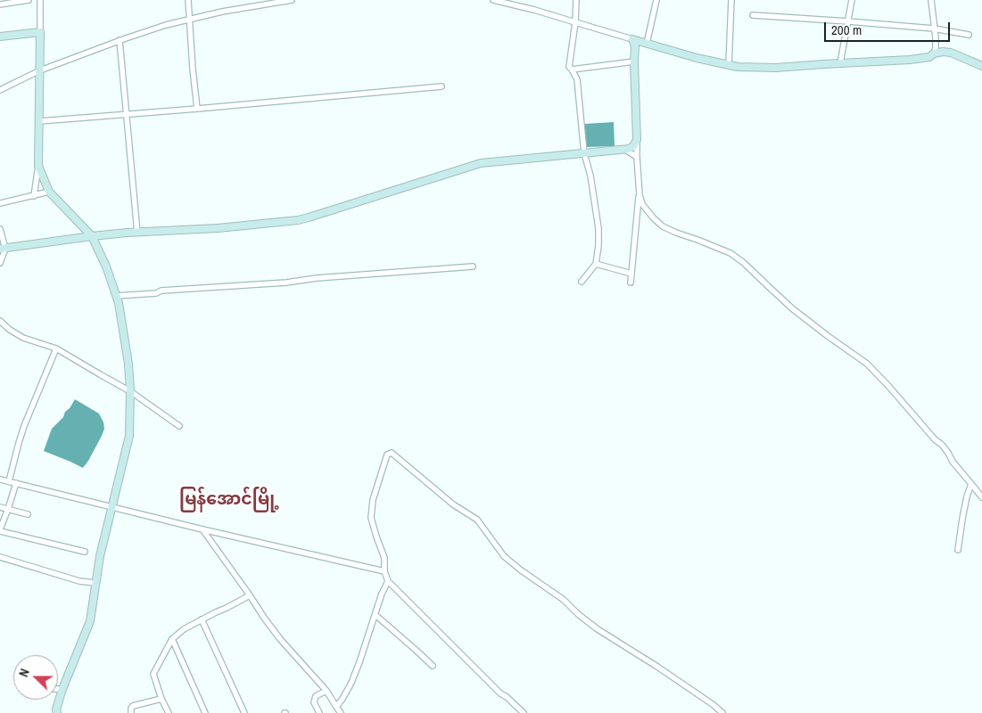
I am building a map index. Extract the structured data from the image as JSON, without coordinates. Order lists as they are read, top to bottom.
{
  "districts": ["မြန်အောင်မြို့"],
  "scale_bar": "200 m",
  "north": "left"
}
